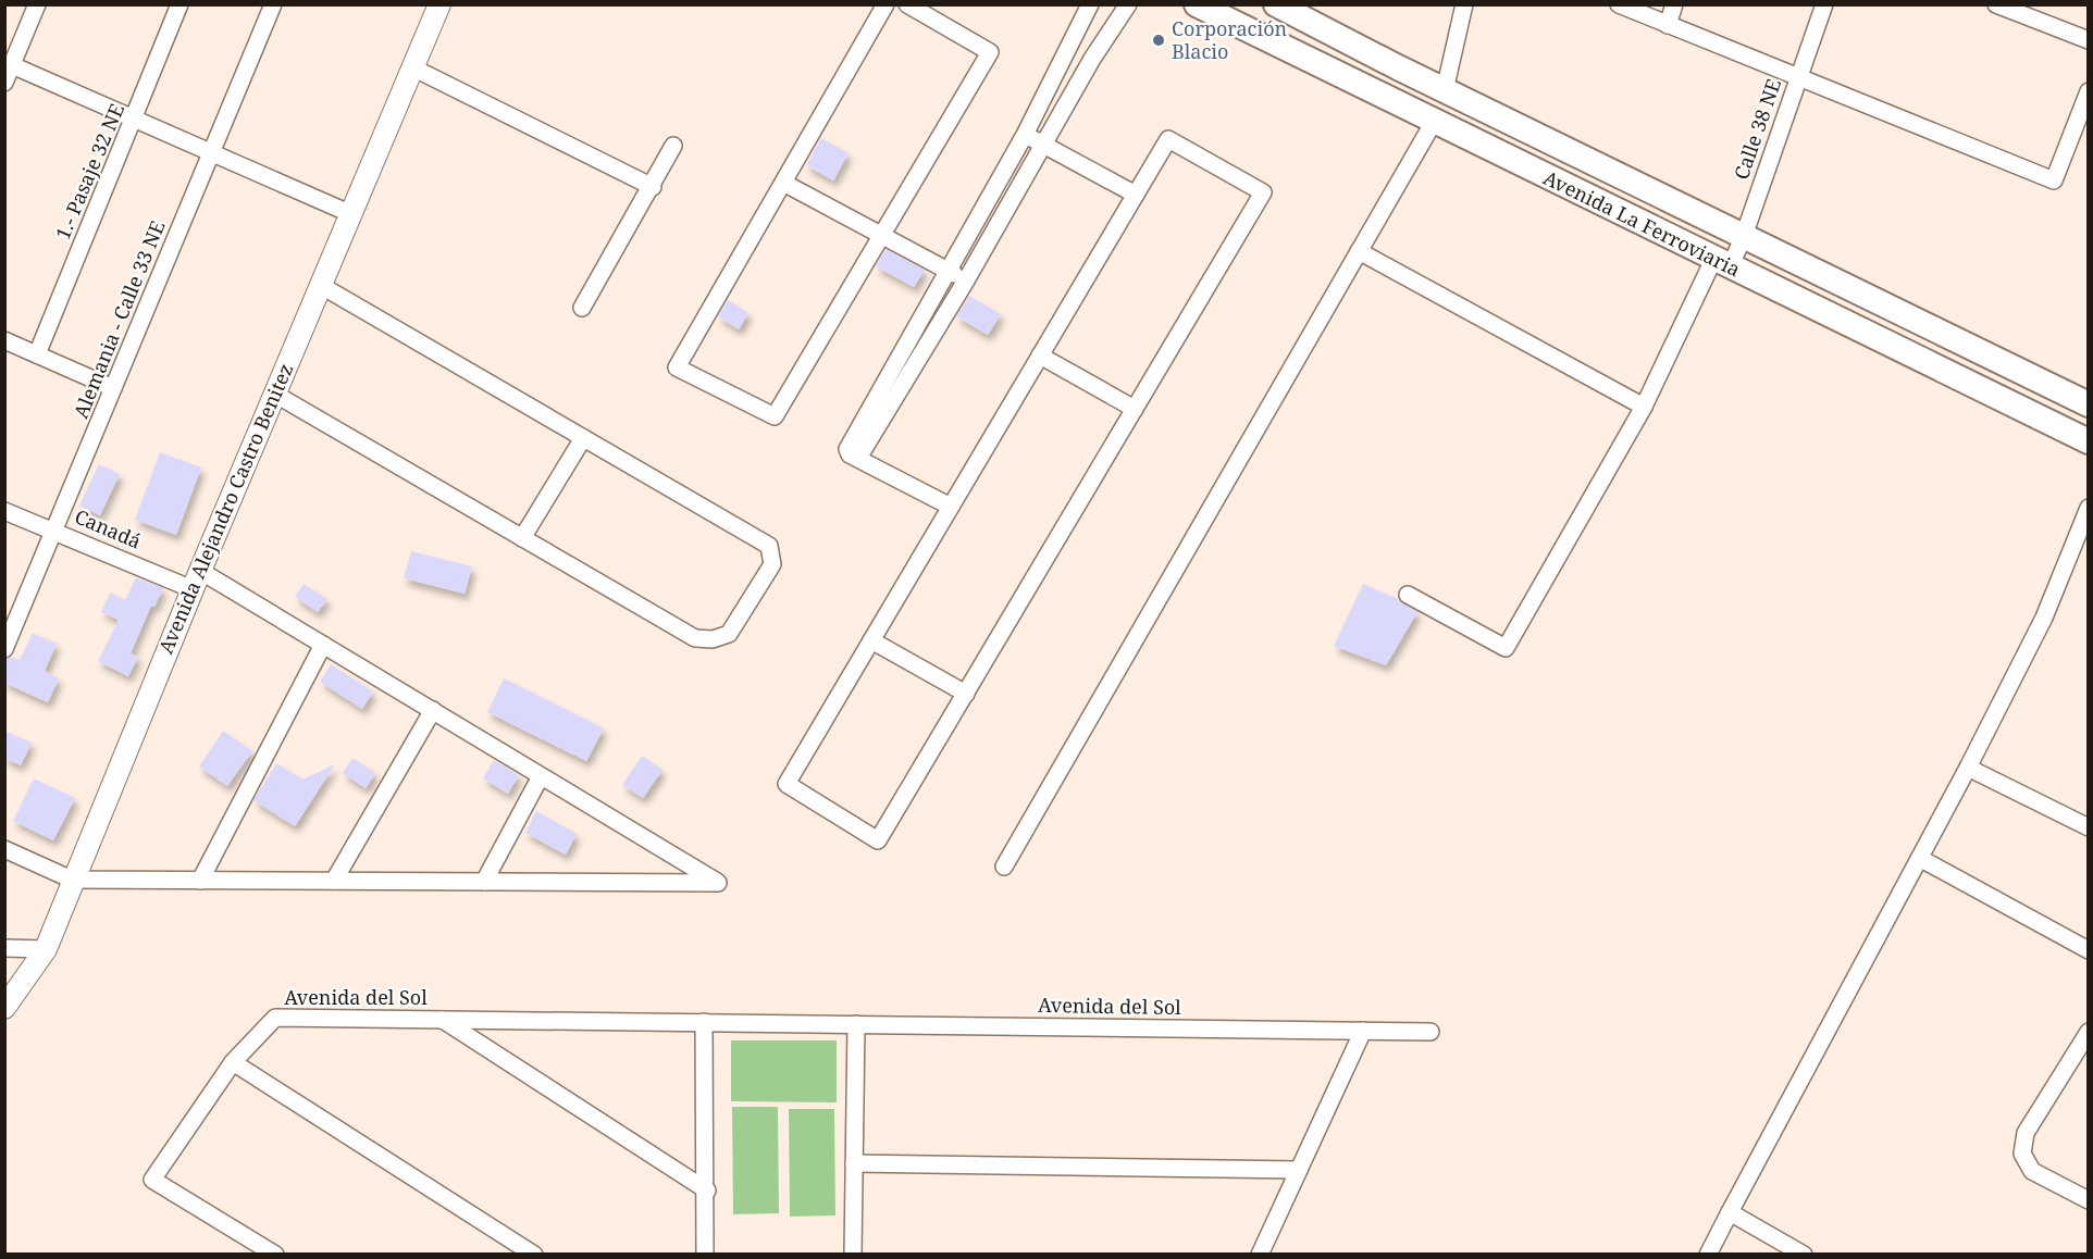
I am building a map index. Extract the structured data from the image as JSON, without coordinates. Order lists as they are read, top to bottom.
{
  "streets": {
    "main road": ["Avenida La Ferroviaria"],
    "street": [
      "Calle 38 NE",
      "1.- Pasaje 32 NE",
      "Alemania - Calle 33 NE",
      "Avenida Alejandro Castro Benitez",
      "Canadá",
      "Avenida del Sol"
    ]
  },
  "crossings": [
    ["Calle 38 NE", "Avenida La Ferroviaria"],
    ["Alemania - Calle 33 NE", "Canadá"],
    ["Avenida Alejandro Castro Benitez", "Canadá"]
  ],
  "places": ["Corporación Blacio"]
}
